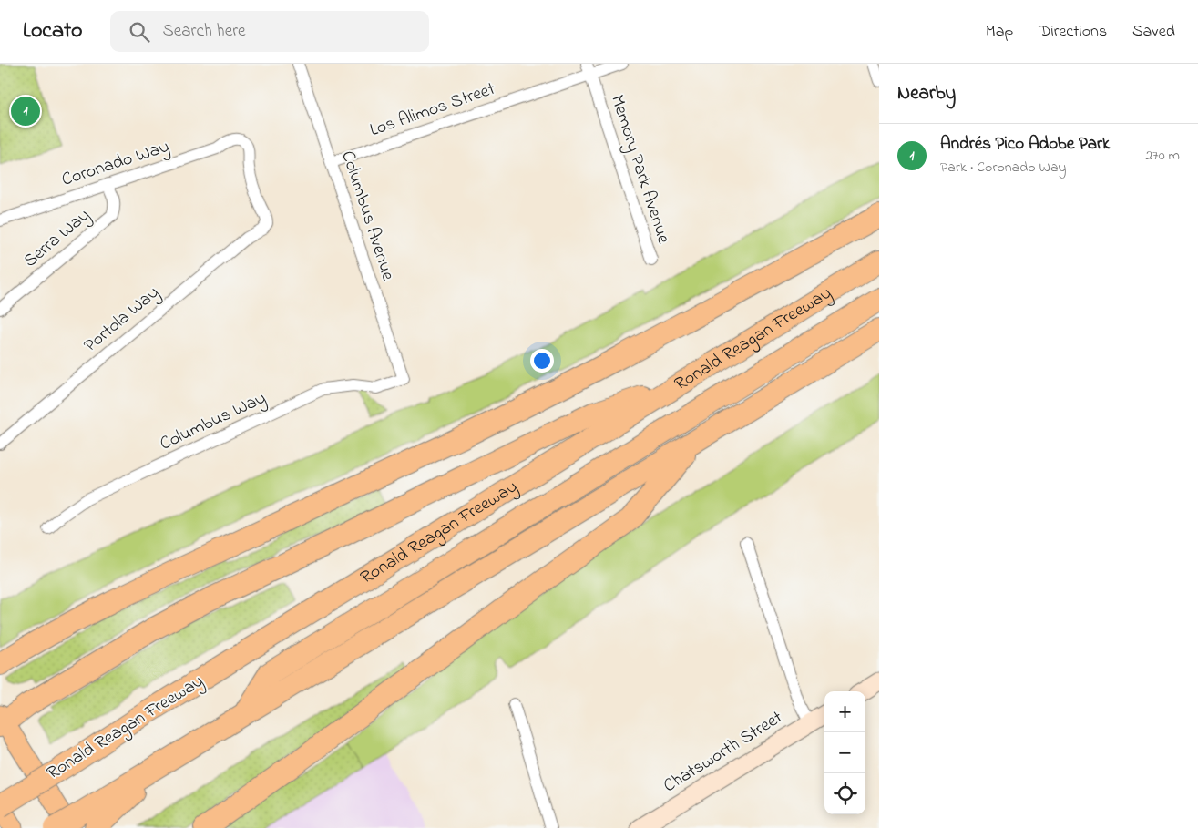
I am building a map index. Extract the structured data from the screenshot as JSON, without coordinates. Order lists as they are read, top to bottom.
{
  "streets": {
    "highway": ["Ronald Reagan Freeway"],
    "main road": ["Chatsworth Street"],
    "street": [
      "Los Alimos Street",
      "Coronado Way",
      "Memory Park Avenue",
      "Columbus Avenue",
      "Serra Way",
      "Portola Way",
      "Columbus Way"
    ]
  },
  "crossings": [
    ["Los Alimos Street", "Memory Park Avenue"],
    ["Los Alimos Street", "Columbus Avenue"],
    ["Coronado Way", "Serra Way"],
    ["Coronado Way", "Portola Way"],
    ["Columbus Avenue", "Columbus Way"]
  ],
  "page": {
    "header": "Locato",
    "search": "Search here",
    "nav": ["Map", "Directions", "Saved"],
    "heading": "Nearby",
    "pins": "1",
    "list": [
      {
        "mark": "1",
        "name": "Andrés Pico Adobe Park",
        "note": "Park · Coronado Way",
        "value": "270 m"
      }
    ],
    "map_buttons": ["+", "−"]
  }
}
